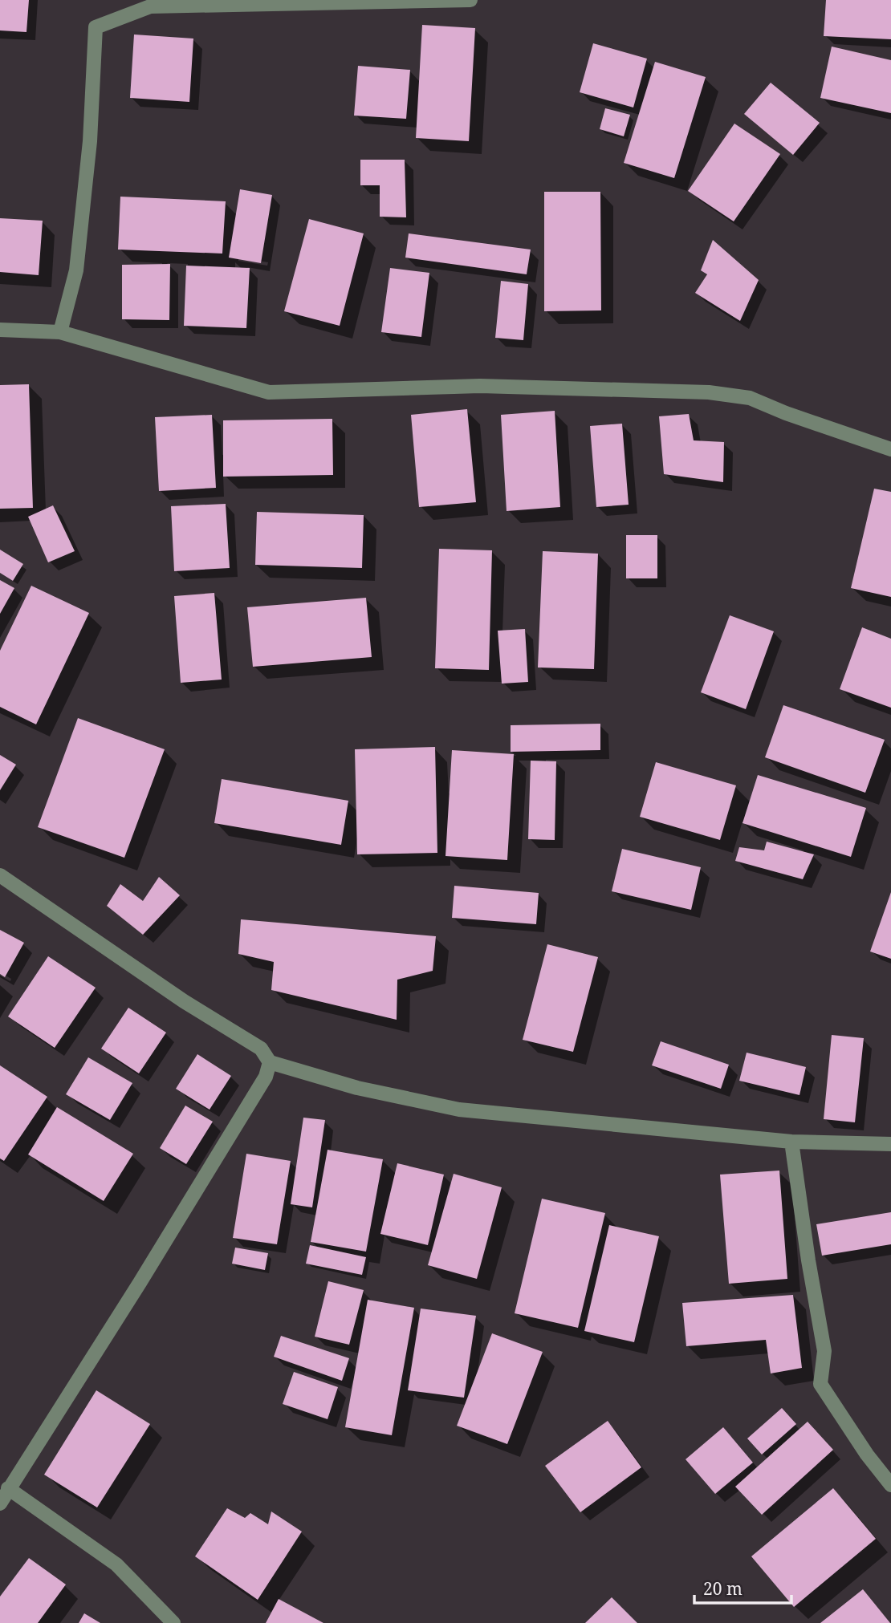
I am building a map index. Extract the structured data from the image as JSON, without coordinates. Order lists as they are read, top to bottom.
{
  "scale_bar": "20 m"
}
